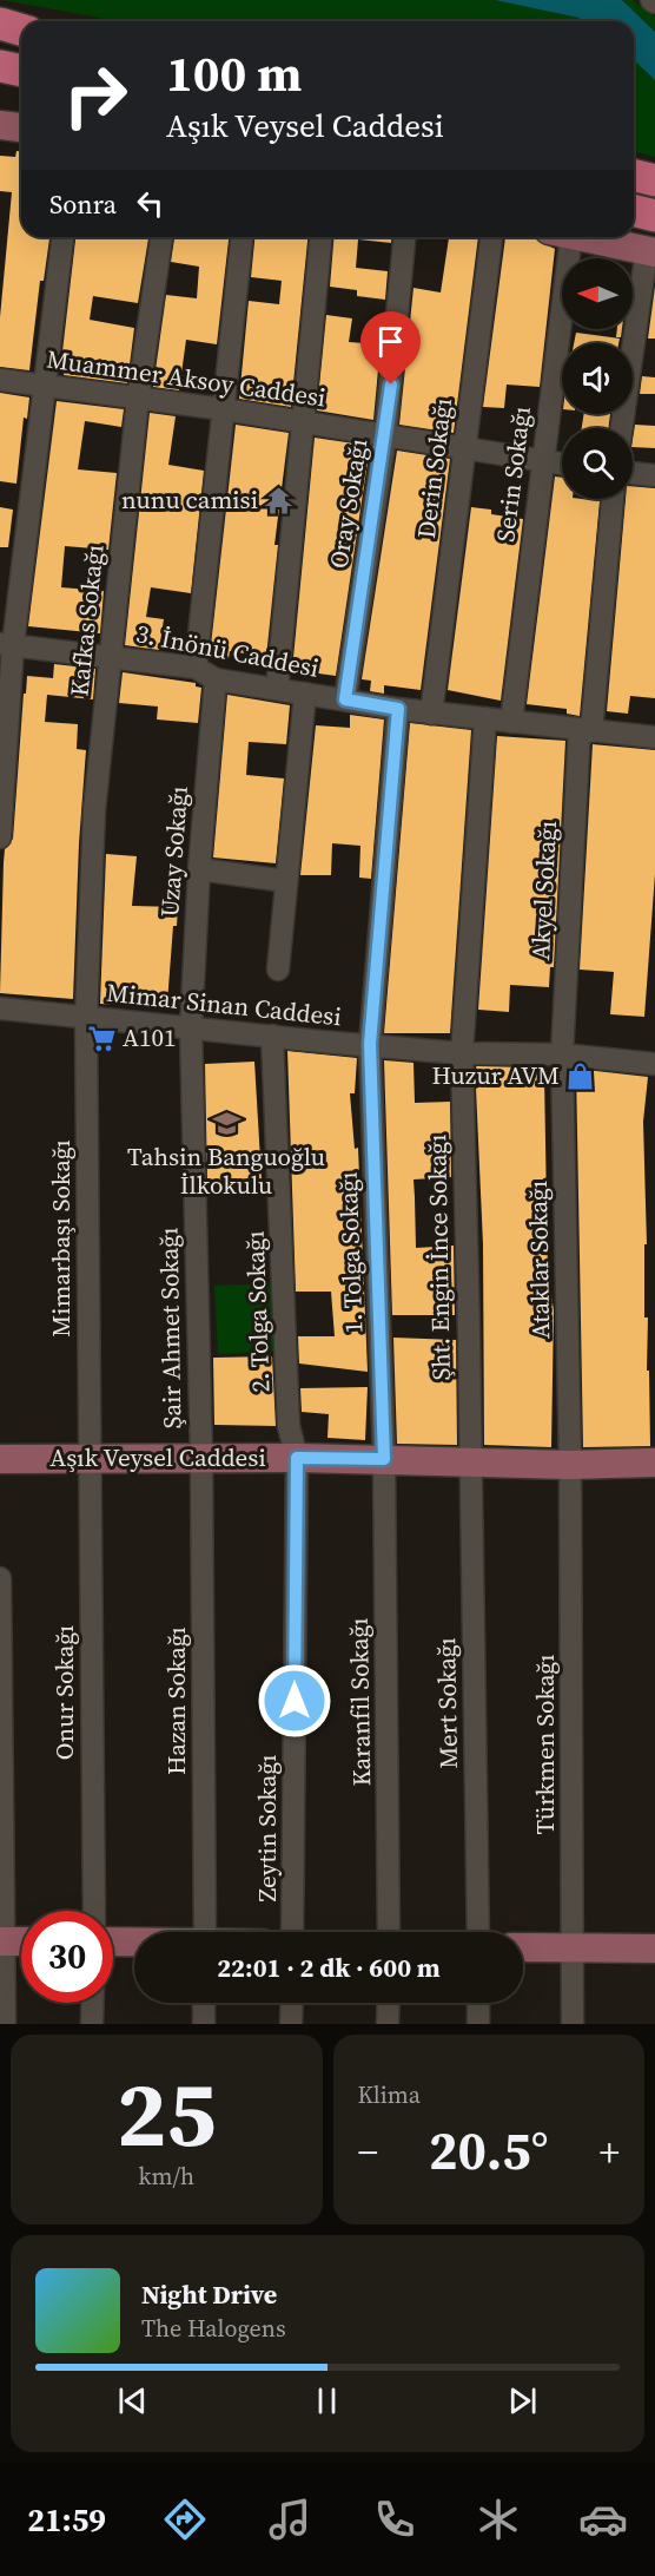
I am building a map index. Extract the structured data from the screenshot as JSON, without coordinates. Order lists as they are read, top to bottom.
{
  "streets": {
    "main road": ["Aşık Veysel Caddesi"],
    "street": [
      "Muammer Aksoy Caddesi",
      "Derin Sokağı",
      "Serin Sokağı",
      "Oray Sokağı",
      "Kafkas Sokağı",
      "3. İnönü Caddesi",
      "Uzay Sokağı",
      "Akyel Sokağı",
      "Mimar Sinan Caddesi",
      "Mimarbaşı Sokağı",
      "1. Tolga Sokağı",
      "Şht. Engin İnce Sokağı",
      "Ataklar Sokağı",
      "2. Tolga Sokağı",
      "Şair Ahmet Sokağı",
      "Onur Sokağı",
      "Hazan Sokağı",
      "Karanfil Sokağı",
      "Mert Sokağı",
      "Türkmen Sokağı",
      "Zeytin Sokağı"
    ]
  },
  "crossings": [
    ["Muammer Aksoy Caddesi", "Derin Sokağı"],
    ["Muammer Aksoy Caddesi", "Serin Sokağı"],
    ["Muammer Aksoy Caddesi", "Oray Sokağı"],
    ["Muammer Aksoy Caddesi", "Kafkas Sokağı"],
    ["Derin Sokağı", "3. İnönü Caddesi"],
    ["Serin Sokağı", "3. İnönü Caddesi"],
    ["Oray Sokağı", "3. İnönü Caddesi"],
    ["Kafkas Sokağı", "3. İnönü Caddesi"],
    ["Kafkas Sokağı", "Mimar Sinan Caddesi"],
    ["Kafkas Sokağı", "Mimarbaşı Sokağı"],
    ["3. İnönü Caddesi", "Uzay Sokağı"],
    ["3. İnönü Caddesi", "Akyel Sokağı"],
    ["Uzay Sokağı", "Mimar Sinan Caddesi"],
    ["Uzay Sokağı", "Şair Ahmet Sokağı"],
    ["Akyel Sokağı", "Mimar Sinan Caddesi"],
    ["Akyel Sokağı", "Ataklar Sokağı"],
    ["Mimar Sinan Caddesi", "Mimarbaşı Sokağı"],
    ["Mimar Sinan Caddesi", "1. Tolga Sokağı"],
    ["Mimar Sinan Caddesi", "Şht. Engin İnce Sokağı"],
    ["Mimar Sinan Caddesi", "Ataklar Sokağı"],
    ["Mimar Sinan Caddesi", "2. Tolga Sokağı"],
    ["Mimar Sinan Caddesi", "Şair Ahmet Sokağı"],
    ["Mimarbaşı Sokağı", "Aşık Veysel Caddesi"],
    ["Mimarbaşı Sokağı", "Onur Sokağı"],
    ["1. Tolga Sokağı", "Aşık Veysel Caddesi"],
    ["1. Tolga Sokağı", "Karanfil Sokağı"],
    ["Şht. Engin İnce Sokağı", "Aşık Veysel Caddesi"],
    ["Şht. Engin İnce Sokağı", "Mert Sokağı"],
    ["Ataklar Sokağı", "Aşık Veysel Caddesi"],
    ["Ataklar Sokağı", "Türkmen Sokağı"],
    ["2. Tolga Sokağı", "Aşık Veysel Caddesi"],
    ["2. Tolga Sokağı", "Zeytin Sokağı"],
    ["Şair Ahmet Sokağı", "Aşık Veysel Caddesi"],
    ["Şair Ahmet Sokağı", "Hazan Sokağı"],
    ["Aşık Veysel Caddesi", "Onur Sokağı"],
    ["Aşık Veysel Caddesi", "Hazan Sokağı"],
    ["Aşık Veysel Caddesi", "Karanfil Sokağı"],
    ["Aşık Veysel Caddesi", "Mert Sokağı"],
    ["Aşık Veysel Caddesi", "Türkmen Sokağı"],
    ["Aşık Veysel Caddesi", "Zeytin Sokağı"]
  ],
  "places": {
    "temple": ["nunu camisi"],
    "supermarket": ["A101"],
    "shop": ["Huzur AVM"],
    "school or university": ["Tahsin Banguoğlu İlkokulu"]
  },
  "north": "left",
  "page": {
    "turn": ["100 m", "Aşık Veysel Caddesi"],
    "then": "Sonra",
    "limit": "30",
    "trip": "22:01 · 2 dk · 600 m",
    "tile": [
      ["25", "km/h"],
      "Klima"
    ],
    "heat": ["−", "20.5°", "+"],
    "song": ["Night Drive", "The Halogens"],
    "tabs": "21:59"
  }
}
